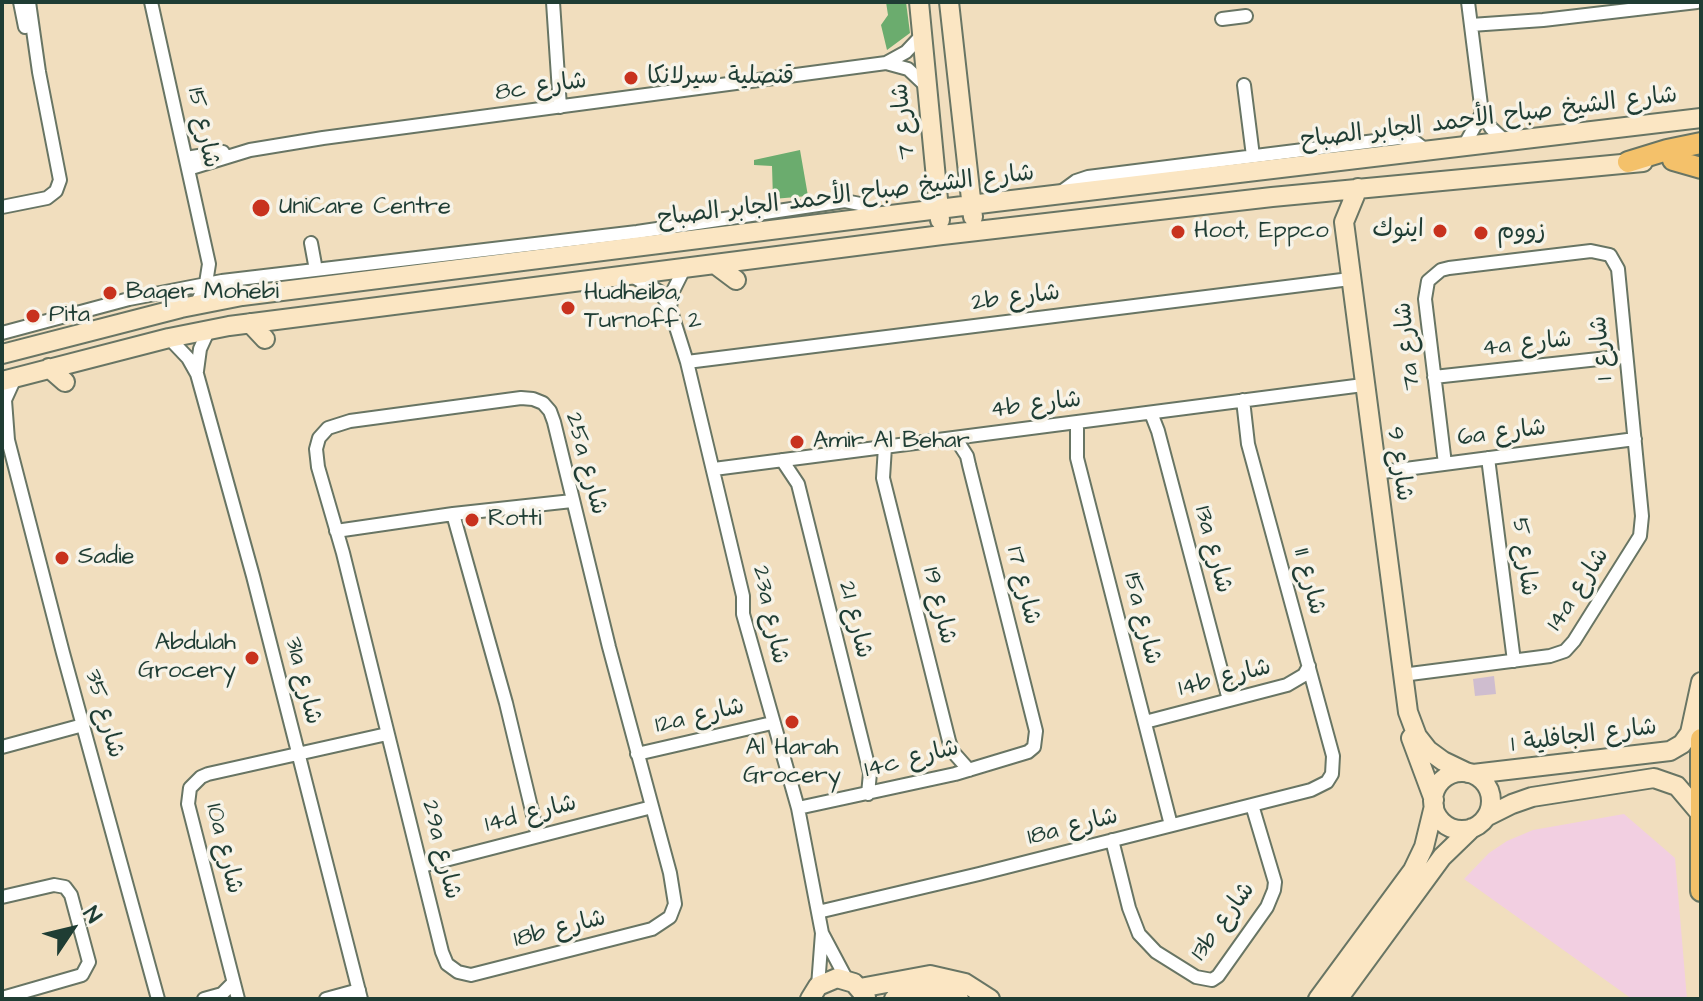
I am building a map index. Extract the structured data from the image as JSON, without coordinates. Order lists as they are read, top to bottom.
{
  "streets": {
    "main road": [
      "شارع الشيخ صباح الأحمد الجابر الصباح",
      "شارع 7",
      "شارع 9",
      "شارع الجافلية 1"
    ],
    "street": [
      "8c شارع",
      "شارع 15",
      "2b شارع",
      "4a شارع",
      "7a شارع",
      "شارع 1",
      "4b شارع",
      "6a شارع",
      "25a شارع",
      "13a شارع",
      "شارع 5",
      "شارع 11",
      "شارع 17",
      "14a شارع",
      "شارع 19",
      "23a شارع",
      "15a شارع",
      "شارع 21",
      "14b شارع",
      "31a شارع",
      "شارع 35",
      "12a شارع",
      "14c شارع",
      "14d شارع",
      "18a شارع",
      "10a شارع",
      "29a شارع",
      "13b شارع",
      "18b شارع"
    ]
  },
  "crossings": [
    ["8c شارع", "شارع 7"],
    ["8c شارع", "شارع 15"],
    ["شارع الشيخ صباح الأحمد الجابر الصباح", "شارع 7"],
    ["شارع الشيخ صباح الأحمد الجابر الصباح", "شارع 15"],
    ["شارع الشيخ صباح الأحمد الجابر الصباح", "شارع 9"],
    ["شارع الشيخ صباح الأحمد الجابر الصباح", "23a شارع"],
    ["شارع الشيخ صباح الأحمد الجابر الصباح", "31a شارع"],
    ["شارع الشيخ صباح الأحمد الجابر الصباح", "شارع 35"],
    ["2b شارع", "شارع 9"],
    ["2b شارع", "23a شارع"],
    ["4a شارع", "7a شارع"],
    ["4a شارع", "شارع 1"],
    ["7a شارع", "شارع 1"],
    ["7a شارع", "6a شارع"],
    ["شارع 1", "6a شارع"],
    ["شارع 1", "14a شارع"],
    ["4b شارع", "شارع 9"],
    ["4b شارع", "13a شارع"],
    ["4b شارع", "شارع 11"],
    ["4b شارع", "شارع 17"],
    ["4b شارع", "شارع 19"],
    ["4b شارع", "23a شارع"],
    ["4b شارع", "15a شارع"],
    ["4b شارع", "شارع 21"],
    ["6a شارع", "شارع 9"],
    ["6a شارع", "شارع 5"],
    ["6a شارع", "14a شارع"],
    ["25a شارع", "12a شارع"],
    ["25a شارع", "14d شارع"],
    ["25a شارع", "10a شارع"],
    ["25a شارع", "29a شارع"],
    ["25a شارع", "18b شارع"],
    ["شارع 9", "14a شارع"],
    ["شارع 9", "شارع الجافلية 1"],
    ["13a شارع", "14b شارع"],
    ["شارع 5", "14a شارع"],
    ["شارع 11", "14b شارع"],
    ["شارع 11", "18a شارع"],
    ["شارع 17", "14c شارع"],
    ["شارع 19", "14c شارع"],
    ["23a شارع", "12a شارع"],
    ["23a شارع", "14c شارع"],
    ["23a شارع", "18a شارع"],
    ["15a شارع", "14b شارع"],
    ["15a شارع", "18a شارع"],
    ["شارع 21", "14c شارع"],
    ["31a شارع", "10a شارع"],
    ["14d شارع", "29a شارع"],
    ["18a شارع", "13b شارع"],
    ["10a شارع", "29a شارع"],
    ["29a شارع", "18b شارع"]
  ],
  "places": [
    "قنصلية سيرلانكا",
    "UniCare Centre",
    "اينوك",
    "Hoot, Eppco",
    "زووم",
    "Baqer Mohebi",
    "Hudheiba, Turnoff 2",
    "Pita",
    "Amir Al Behar",
    "Rotti",
    "Sadie",
    "Abdulah Grocery",
    "Al Harah Grocery"
  ],
  "north": "top right"
}
